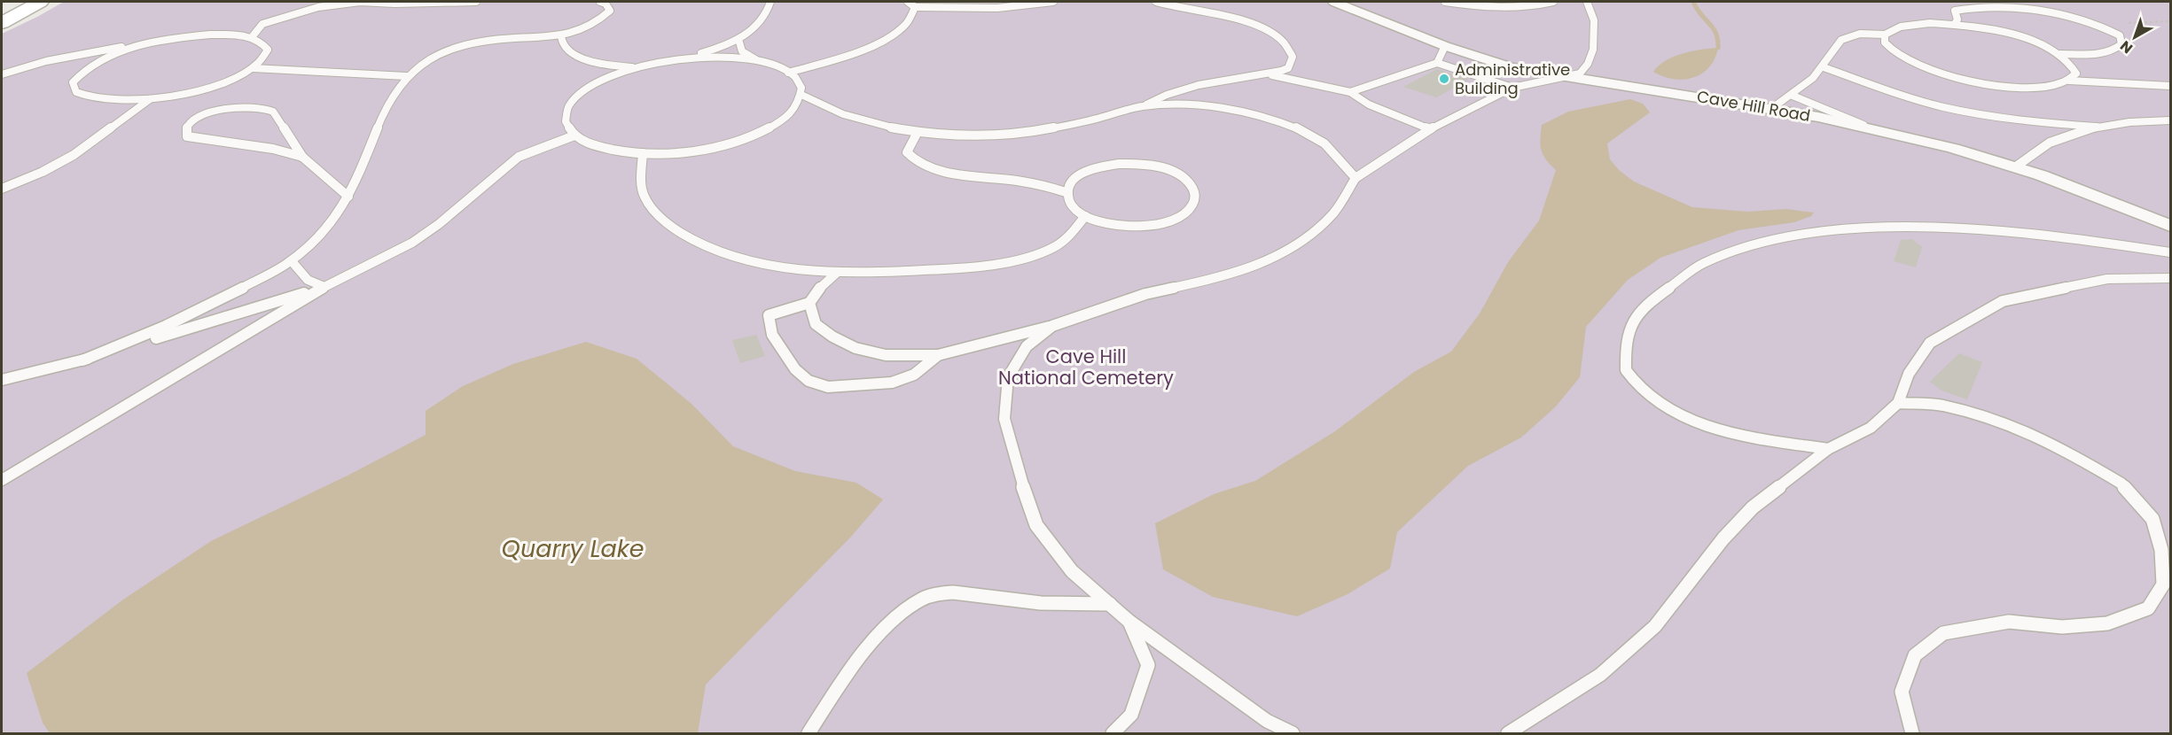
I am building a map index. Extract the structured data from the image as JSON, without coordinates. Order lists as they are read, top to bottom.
{
  "streets": {
    "street": ["Cave Hill Road"]
  },
  "water": ["Quarry Lake"],
  "parks": ["Cave Hill National Cemetery"],
  "places": ["Administrative Building"],
  "north": "bottom left"
}
